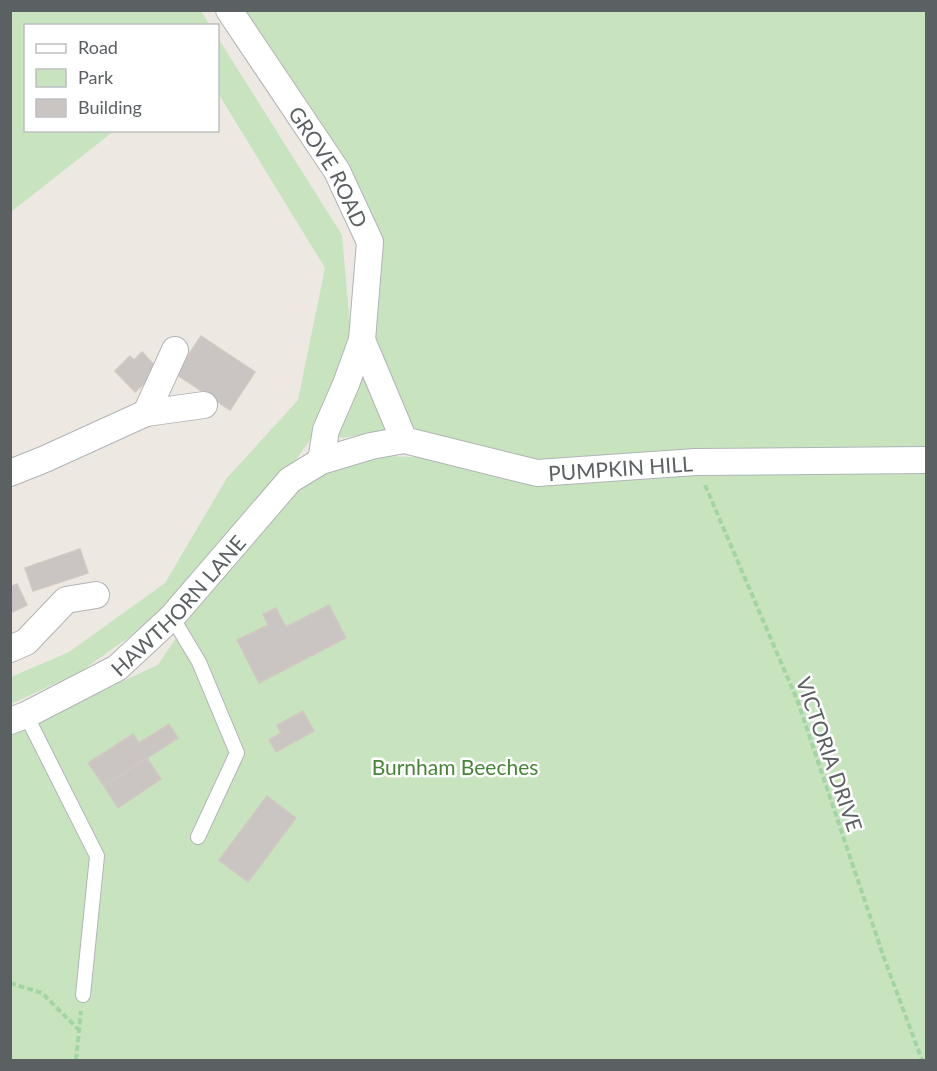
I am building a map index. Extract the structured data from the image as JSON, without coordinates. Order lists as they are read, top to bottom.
{
  "streets": {
    "street": ["GROVE ROAD", "PUMPKIN HILL", "HAWTHORN LANE"],
    "path": ["VICTORIA DRIVE"]
  },
  "crossings": [
    ["GROVE ROAD", "PUMPKIN HILL"],
    ["GROVE ROAD", "HAWTHORN LANE"],
    ["PUMPKIN HILL", "HAWTHORN LANE"],
    ["PUMPKIN HILL", "VICTORIA DRIVE"]
  ],
  "parks": ["Burnham Beeches"],
  "legend": ["Road", "Park", "Building"]
}
